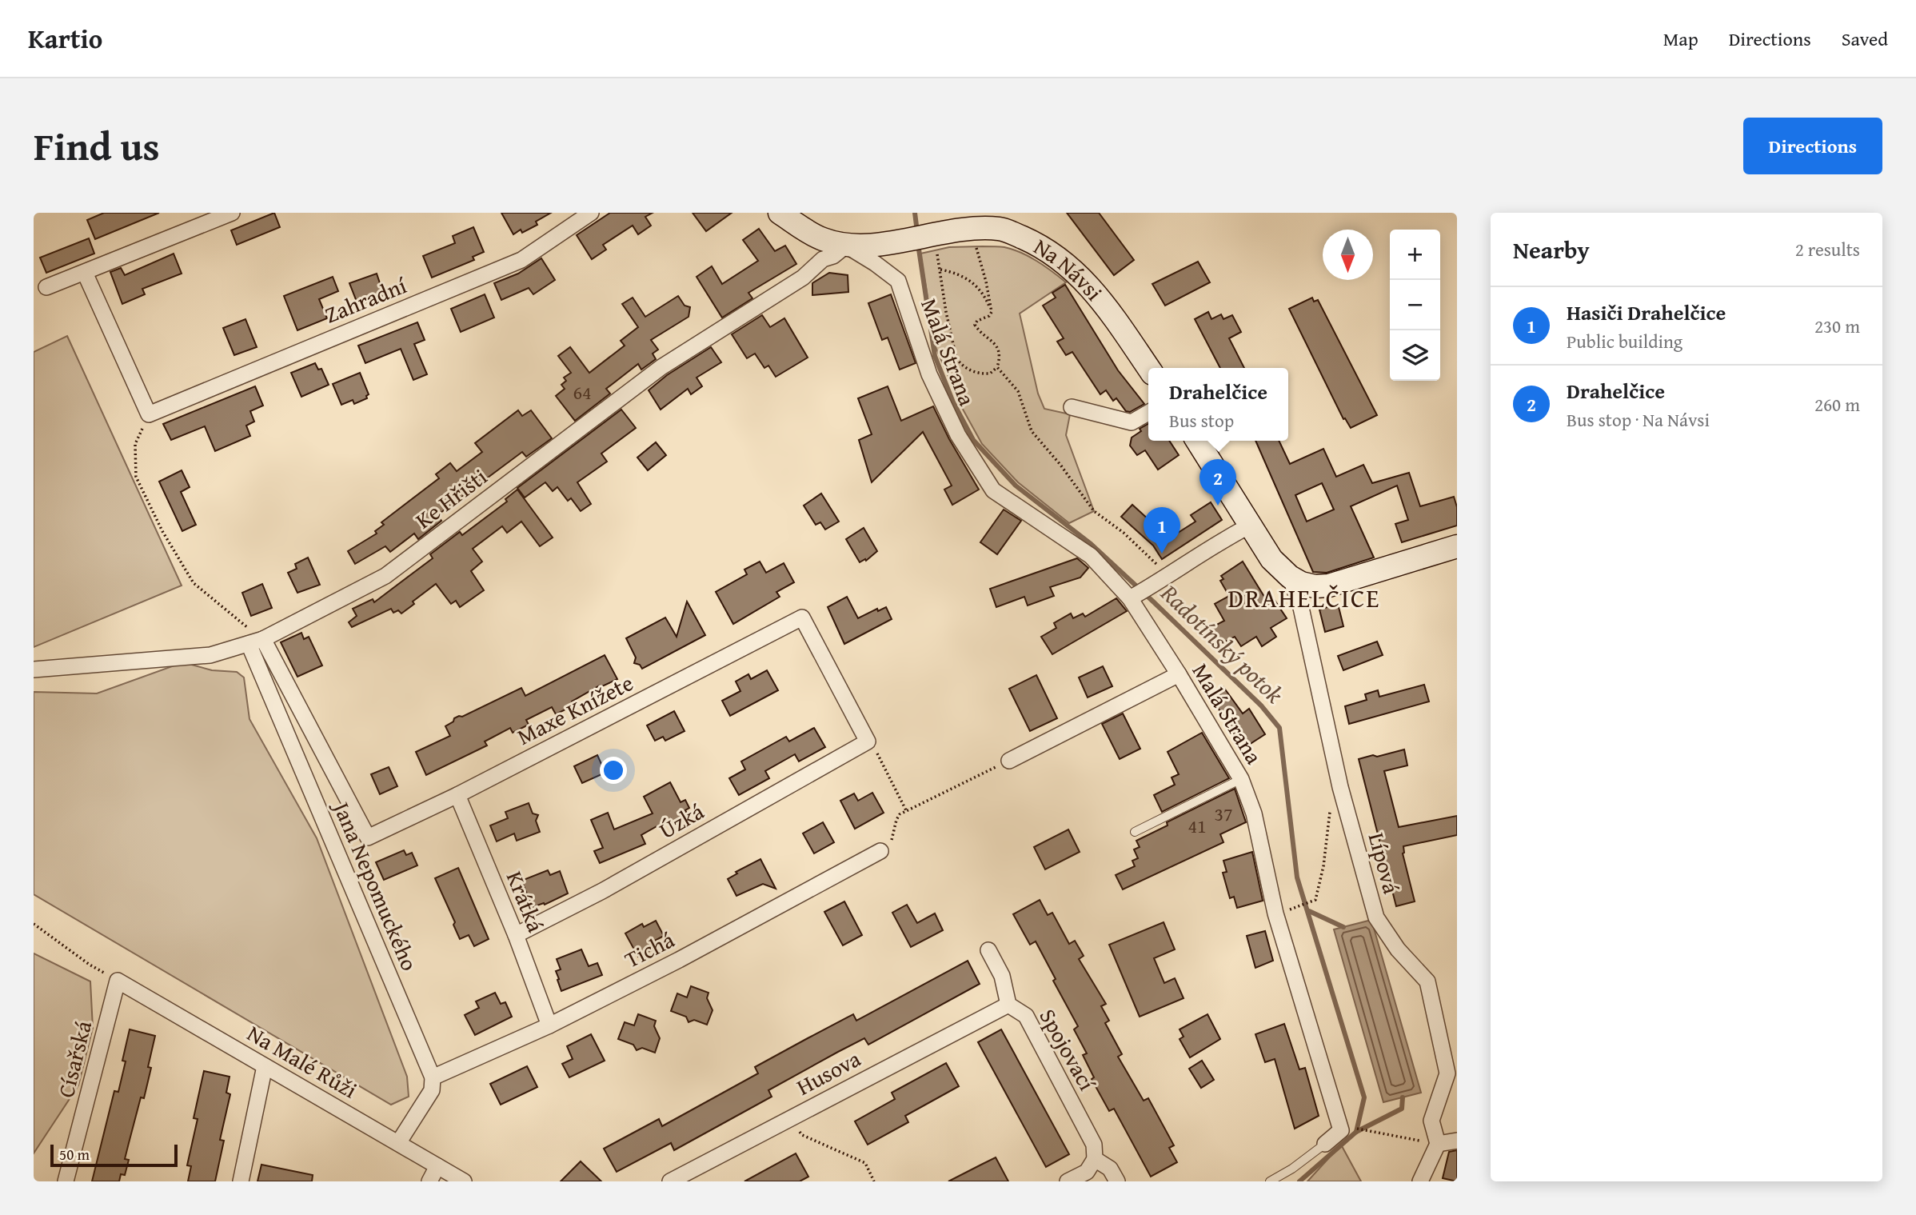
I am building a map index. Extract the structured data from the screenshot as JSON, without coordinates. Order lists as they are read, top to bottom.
{
  "streets": {
    "main road": ["Na Návsi"],
    "street": [
      "Zahradní",
      "Malá Strana",
      "Ke Hřišti",
      "Maxe Knížete",
      "Úzká",
      "Lípová",
      "Jana Nepomuckého",
      "Krátká",
      "Tichá",
      "Spojovací",
      "Císařská",
      "Na Malé Růži",
      "Husova"
    ]
  },
  "crossings": [
    ["Na Návsi", "Malá Strana"],
    ["Na Návsi", "Ke Hřišti"],
    ["Malá Strana", "Ke Hřišti"],
    ["Ke Hřišti", "Jana Nepomuckého"],
    ["Maxe Knížete", "Úzká"],
    ["Maxe Knížete", "Jana Nepomuckého"],
    ["Maxe Knížete", "Krátká"],
    ["Úzká", "Krátká"],
    ["Jana Nepomuckého", "Tichá"],
    ["Krátká", "Tichá"],
    ["Spojovací", "Husova"],
    ["Císařská", "Na Malé Růži"]
  ],
  "districts": ["DRAHELČICE"],
  "water": ["Radotínský potok"],
  "house_numbers": ["64", "37", "41"],
  "scale_bar": "50 m",
  "north": "bottom",
  "page": {
    "header": "Kartio",
    "nav": ["Map", "Directions", "Saved"],
    "title": "Find us",
    "buttons": "Directions",
    "heading": ["Nearby", "2 results"],
    "map_buttons": ["+", "−"],
    "list": [
      {
        "mark": "1",
        "name": "Hasiči Drahelčice",
        "note": "Public building",
        "value": "230 m"
      },
      {
        "mark": "2",
        "name": "Drahelčice",
        "note": "Bus stop · Na Návsi",
        "value": "260 m"
      }
    ],
    "popup": ["Drahelčice", "Bus stop"],
    "pins": ["2", "1"],
    "scale": "50 m"
  }
}
